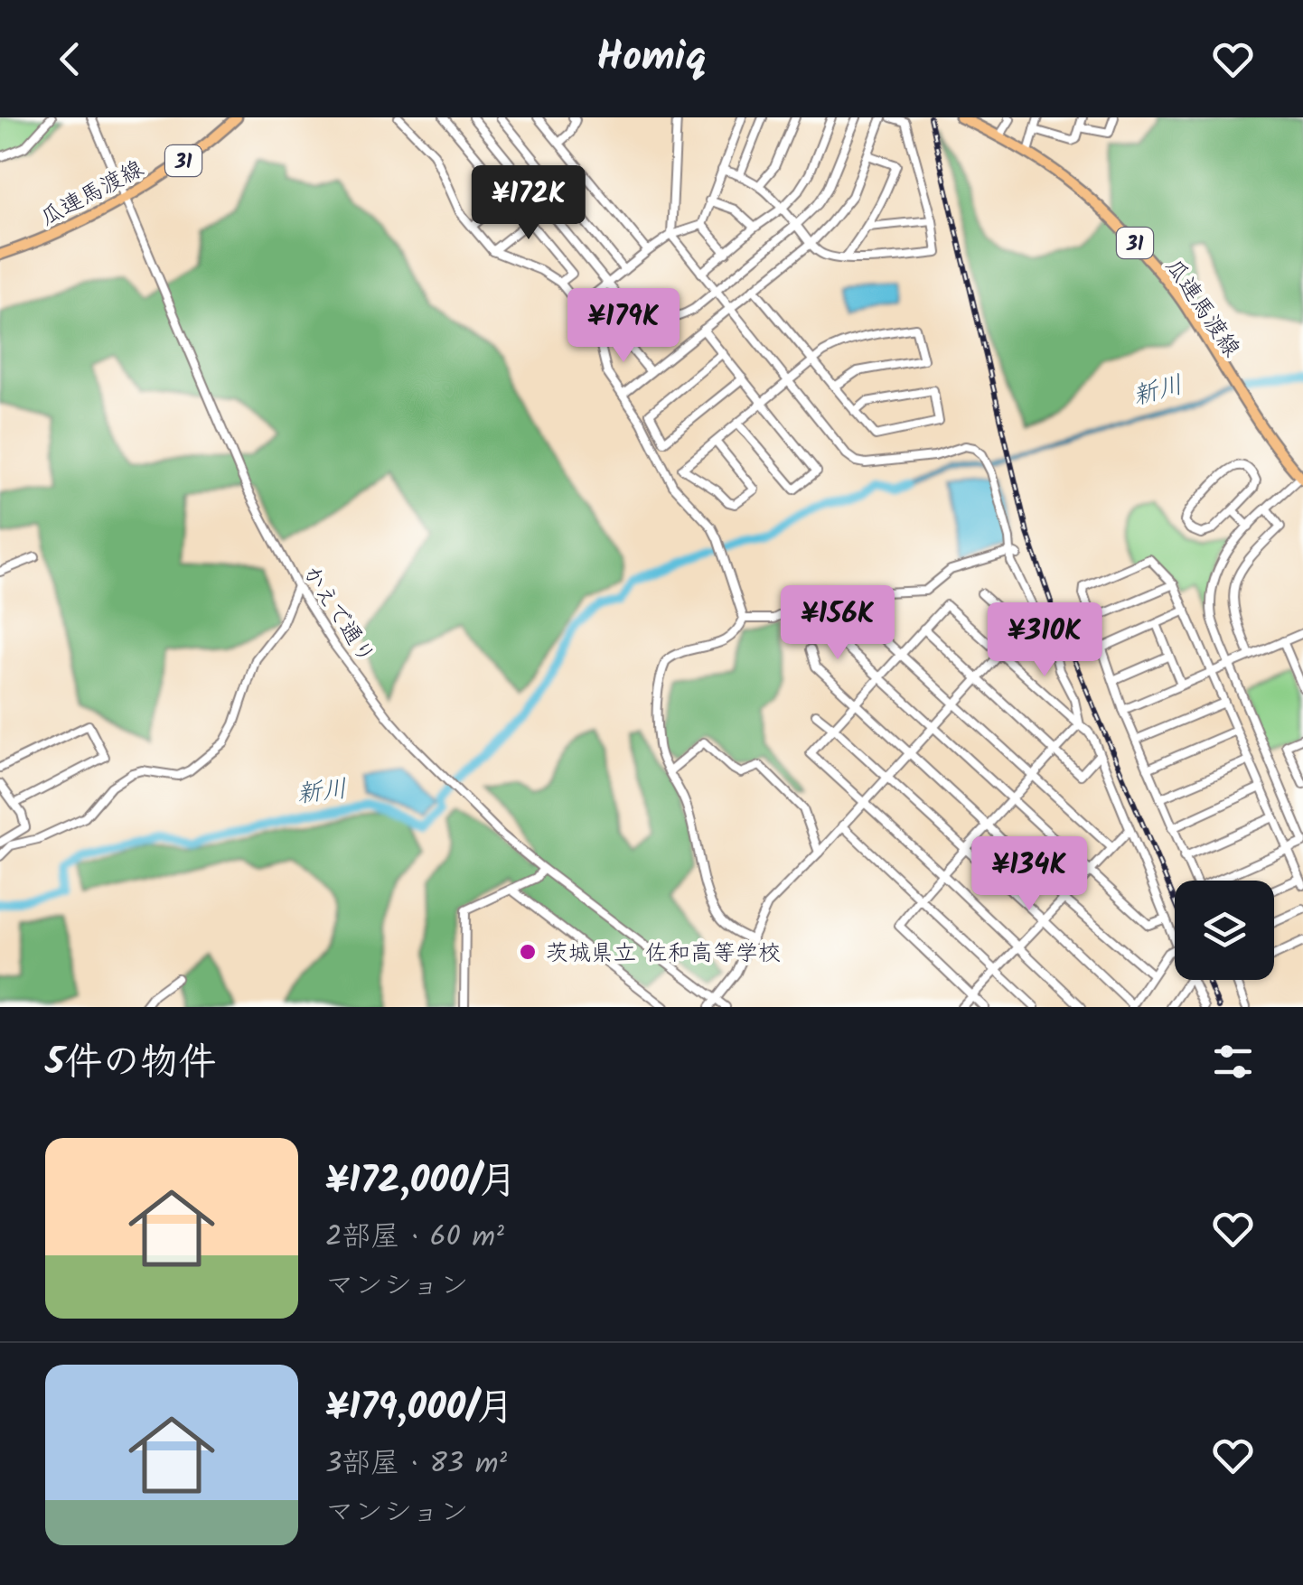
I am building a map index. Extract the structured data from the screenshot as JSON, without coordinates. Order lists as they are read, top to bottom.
{
  "streets": {
    "main road": ["31", "瓜連馬渡線"],
    "street": ["かえで通り"]
  },
  "crossings": [
    ["瓜連馬渡線", "かえで通り"]
  ],
  "water": ["新川"],
  "places": ["茨城県立 佐和高等学校"],
  "page": {
    "header": "Homiq",
    "price": [
      "¥172K",
      "¥179K",
      "¥156K",
      "¥310K",
      "¥134K"
    ],
    "heading": "5件の物件",
    "list": [
      {
        "name": "¥172,000/月",
        "note": "2部屋 · 60 m² · マンション"
      },
      {
        "name": "¥179,000/月",
        "note": "3部屋 · 83 m² · マンション"
      }
    ]
  }
}
